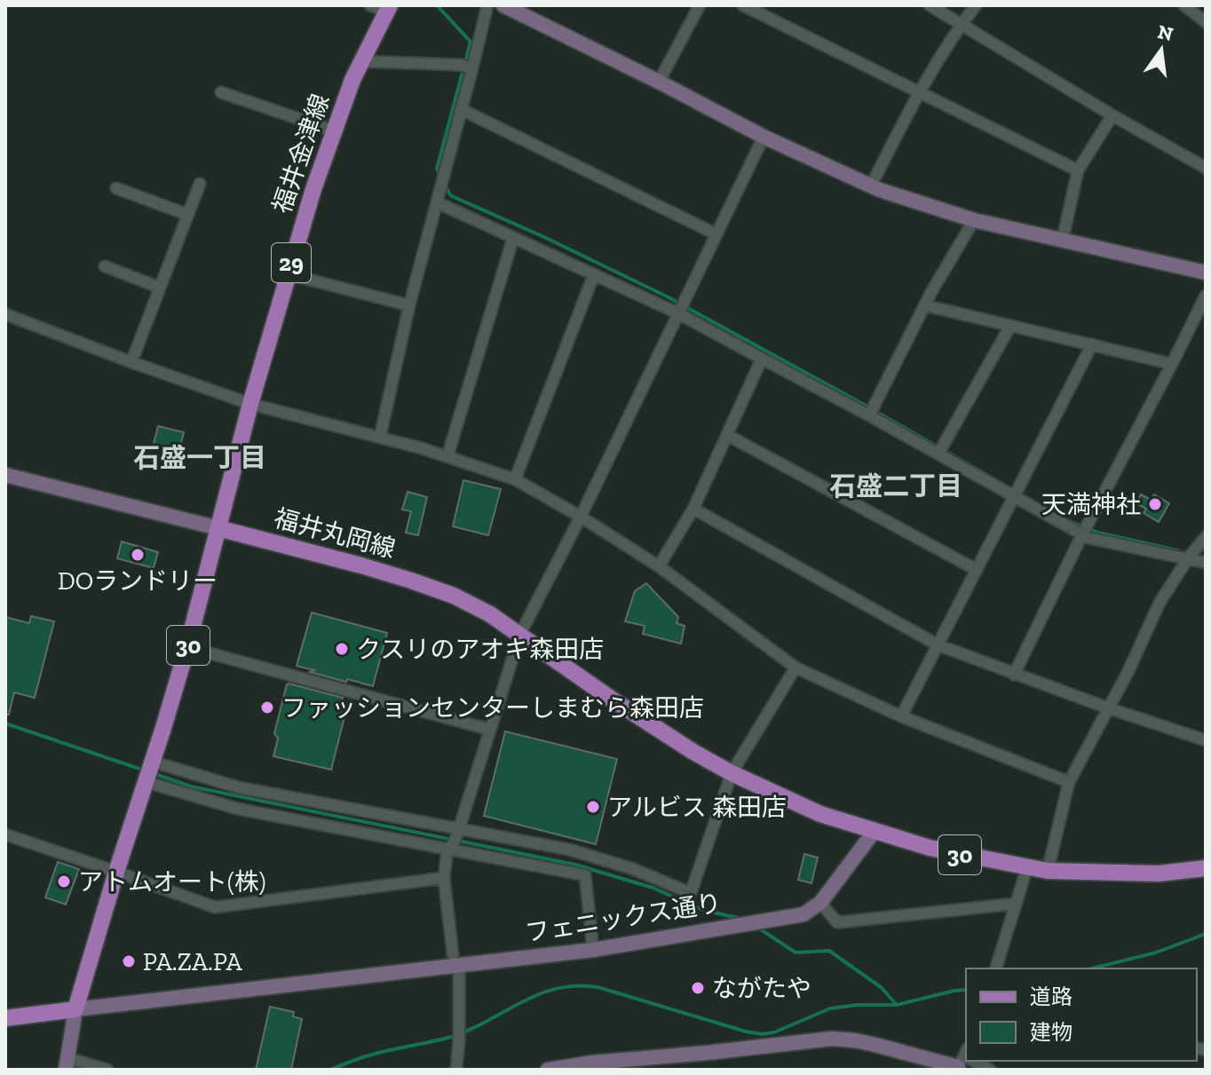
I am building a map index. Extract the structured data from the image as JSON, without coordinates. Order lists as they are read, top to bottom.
{
  "streets": {
    "main road": [
      "福井金津線",
      "29",
      "福井丸岡線",
      "30",
      "フェニックス通り"
    ]
  },
  "crossings": [
    ["福井金津線", "福井丸岡線"],
    ["福井金津線", "30"],
    ["福井丸岡線", "30"],
    ["福井丸岡線", "フェニックス通り"],
    ["30", "フェニックス通り"]
  ],
  "districts": ["石盛一丁目", "石盛二丁目"],
  "places": [
    "天満神社",
    "DOランドリー",
    "クスリのアオキ森田店",
    "ファッションセンターしまむら森田店",
    "アルビス 森田店",
    "アトムオート(株)",
    "PA.ZA.PA",
    "ながたや"
  ],
  "legend": ["道路", "建物"],
  "north": "top"
}
